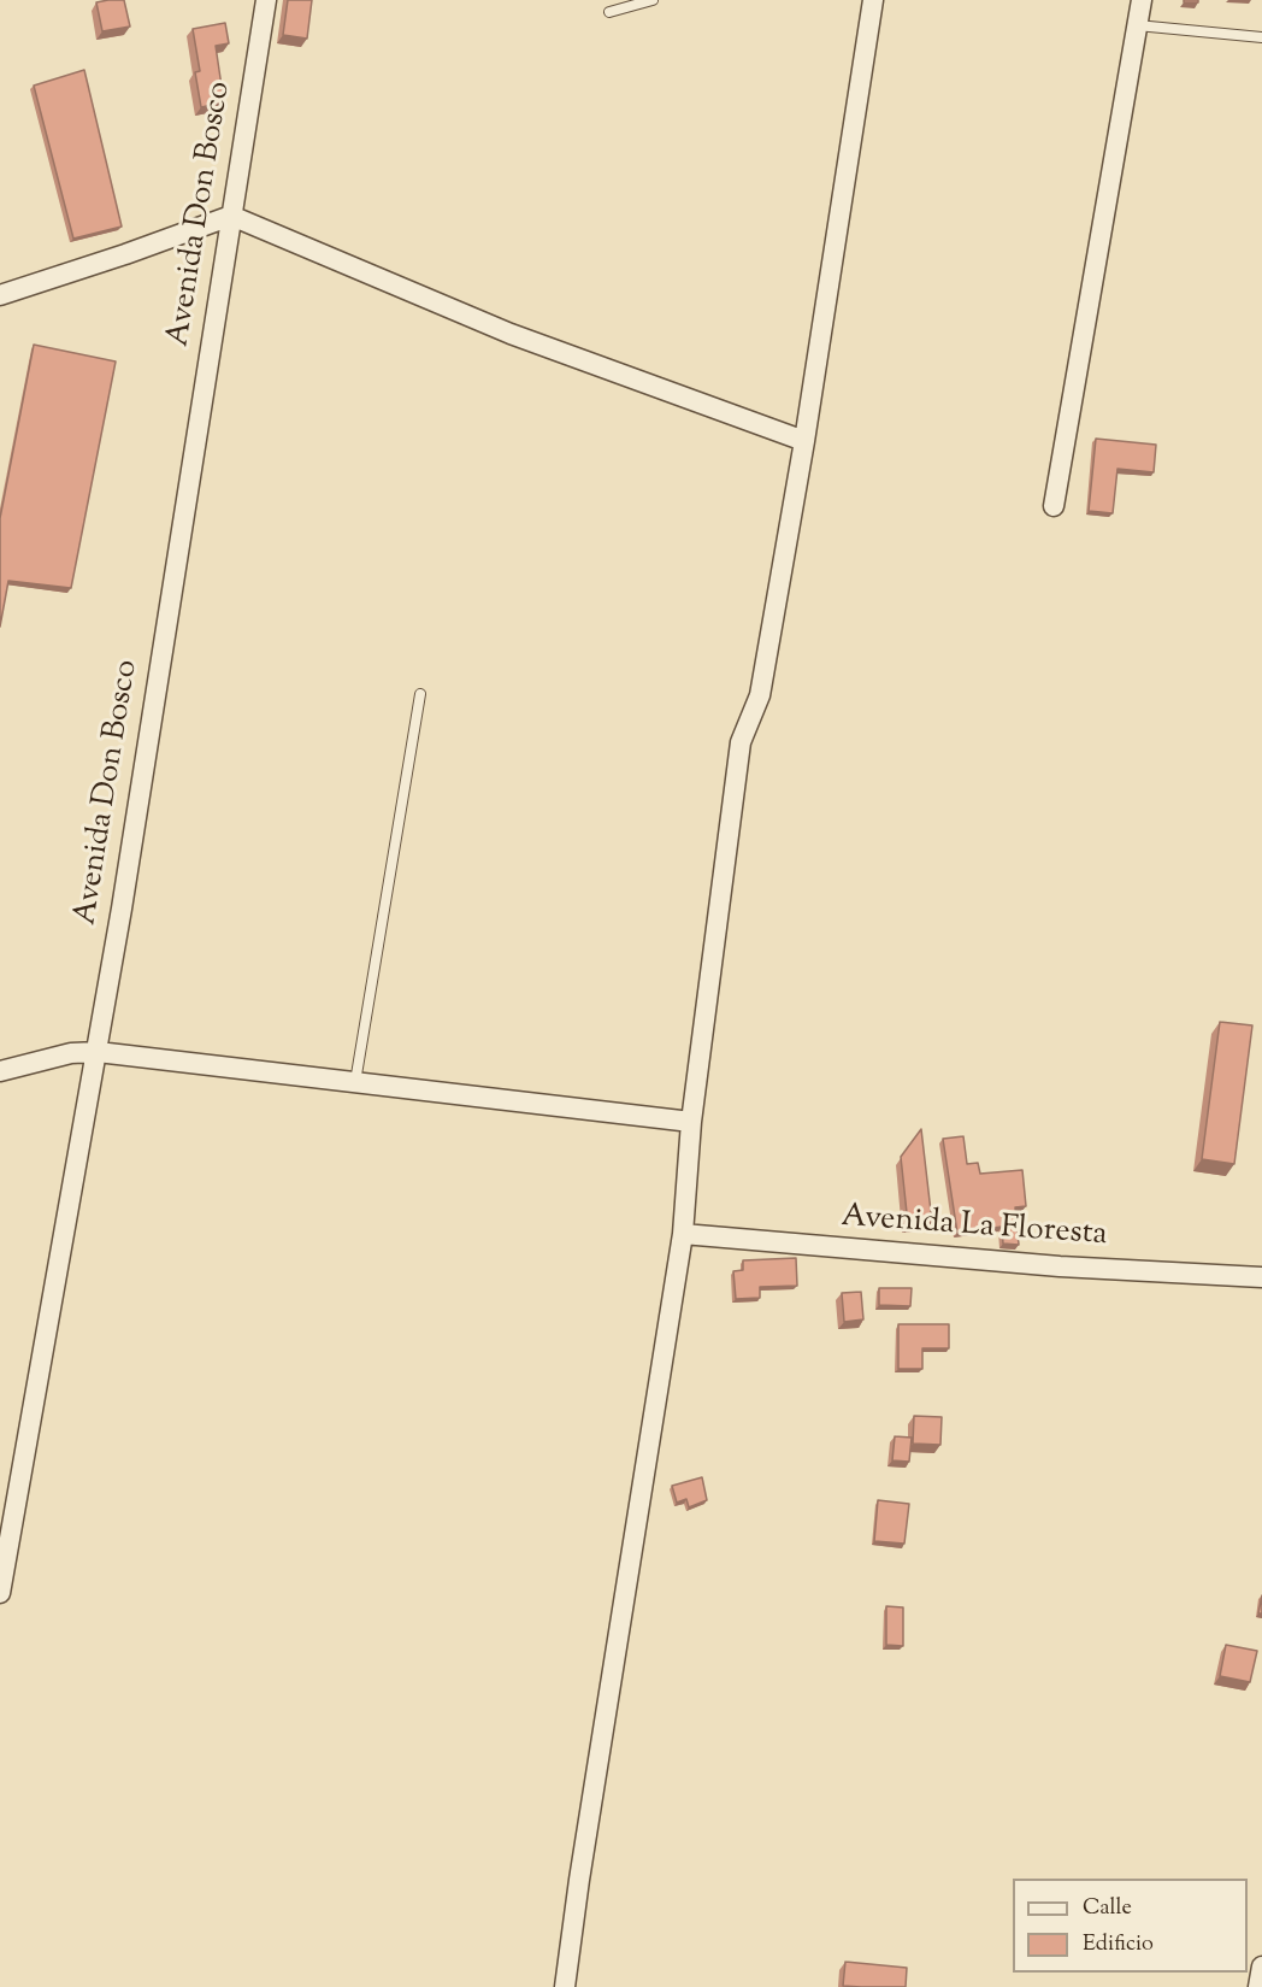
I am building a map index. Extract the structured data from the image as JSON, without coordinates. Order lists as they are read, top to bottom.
{
  "streets": {
    "street": ["Avenida Don Bosco", "Avenida La Floresta"]
  },
  "legend": ["Calle", "Edificio"]
}
